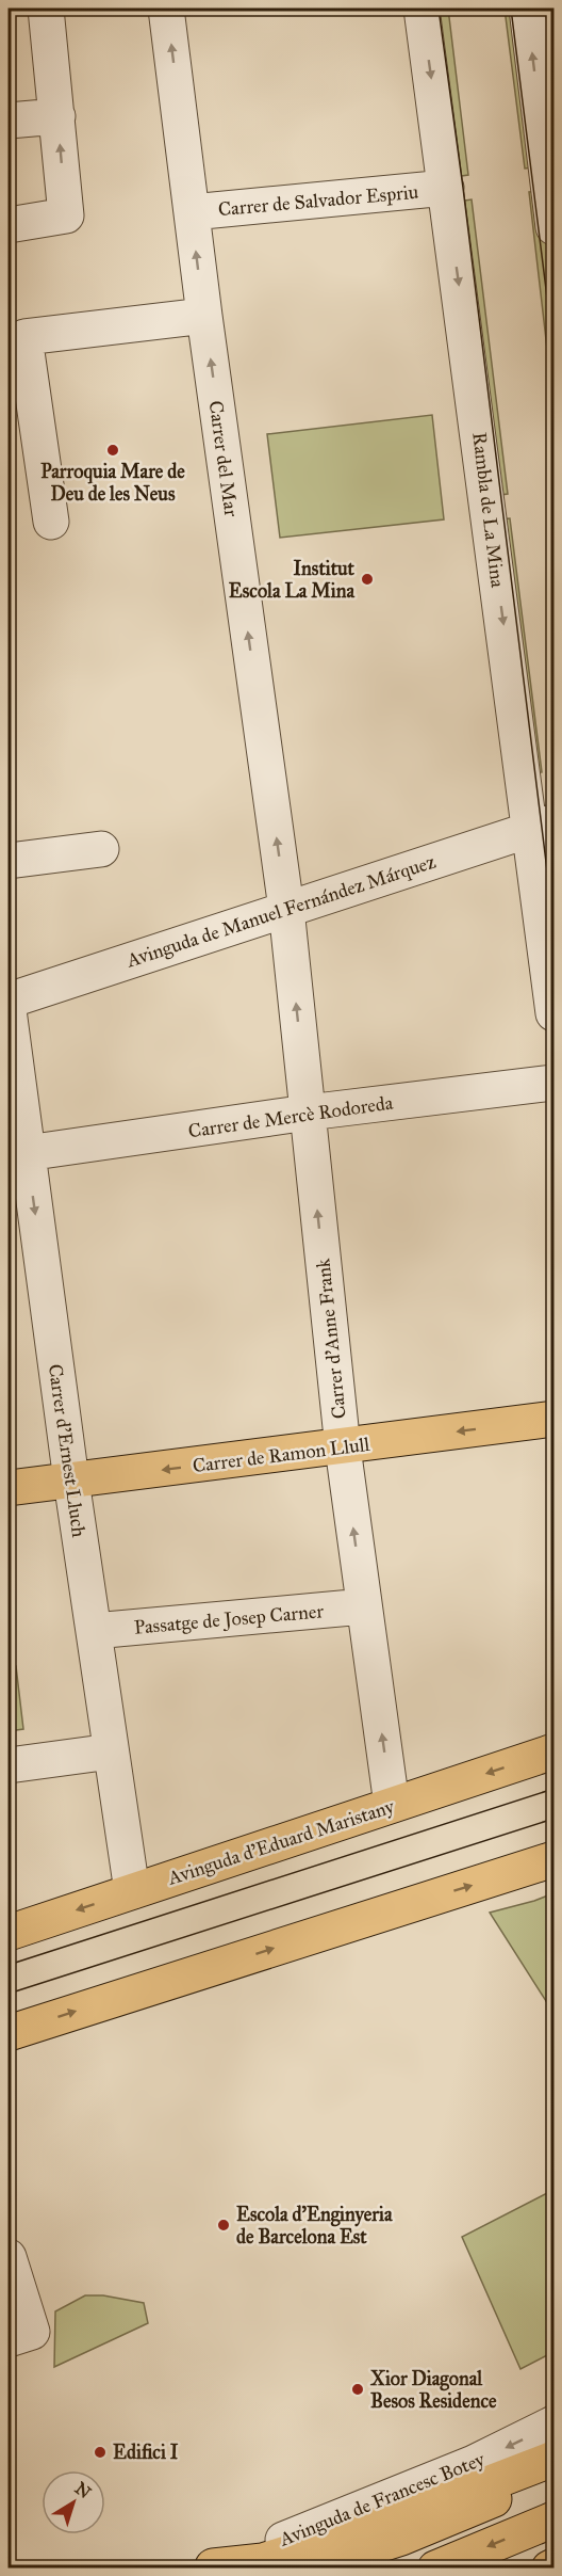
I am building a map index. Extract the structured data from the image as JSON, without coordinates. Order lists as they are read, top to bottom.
{
  "streets": {
    "main road": ["Carrer de Ramon Llull", "Avinguda d'Eduard Maristany"],
    "street": [
      "Carrer de Salvador Espriu",
      "Carrer del Mar",
      "Rambla de La Mina",
      "Avinguda de Manuel Fernández Márquez",
      "Carrer de Mercè Rodoreda",
      "Carrer d'Anne Frank",
      "Carrer d'Ernest Lluch",
      "Passatge de Josep Carner",
      "Avinguda de Francesc Botey"
    ]
  },
  "crossings": [
    ["Carrer de Salvador Espriu", "Carrer del Mar"],
    ["Carrer de Salvador Espriu", "Rambla de La Mina"],
    ["Carrer del Mar", "Avinguda de Manuel Fernández Márquez"],
    ["Carrer del Mar", "Carrer d'Anne Frank"],
    ["Rambla de La Mina", "Avinguda de Manuel Fernández Márquez"],
    ["Avinguda de Manuel Fernández Márquez", "Carrer d'Anne Frank"],
    ["Carrer de Mercè Rodoreda", "Carrer d'Anne Frank"],
    ["Carrer de Mercè Rodoreda", "Carrer d'Ernest Lluch"],
    ["Carrer d'Anne Frank", "Carrer de Ramon Llull"],
    ["Carrer d'Anne Frank", "Passatge de Josep Carner"],
    ["Carrer d'Anne Frank", "Avinguda d'Eduard Maristany"],
    ["Carrer d'Ernest Lluch", "Carrer de Ramon Llull"],
    ["Carrer d'Ernest Lluch", "Passatge de Josep Carner"],
    ["Carrer d'Ernest Lluch", "Avinguda d'Eduard Maristany"]
  ],
  "one_way": [
    "Carrer del Mar",
    "Rambla de La Mina",
    "Carrer d'Anne Frank",
    "Carrer d'Ernest Lluch",
    "Carrer de Ramon Llull",
    "Avinguda de Francesc Botey"
  ],
  "places": [
    "Parroquia Mare de Deu de les Neus",
    "Institut Escola La Mina",
    "Escola d'Enginyeria de Barcelona Est",
    "Xior Diagonal Besos Residence",
    "Edifici I"
  ],
  "north": "top right"
}
